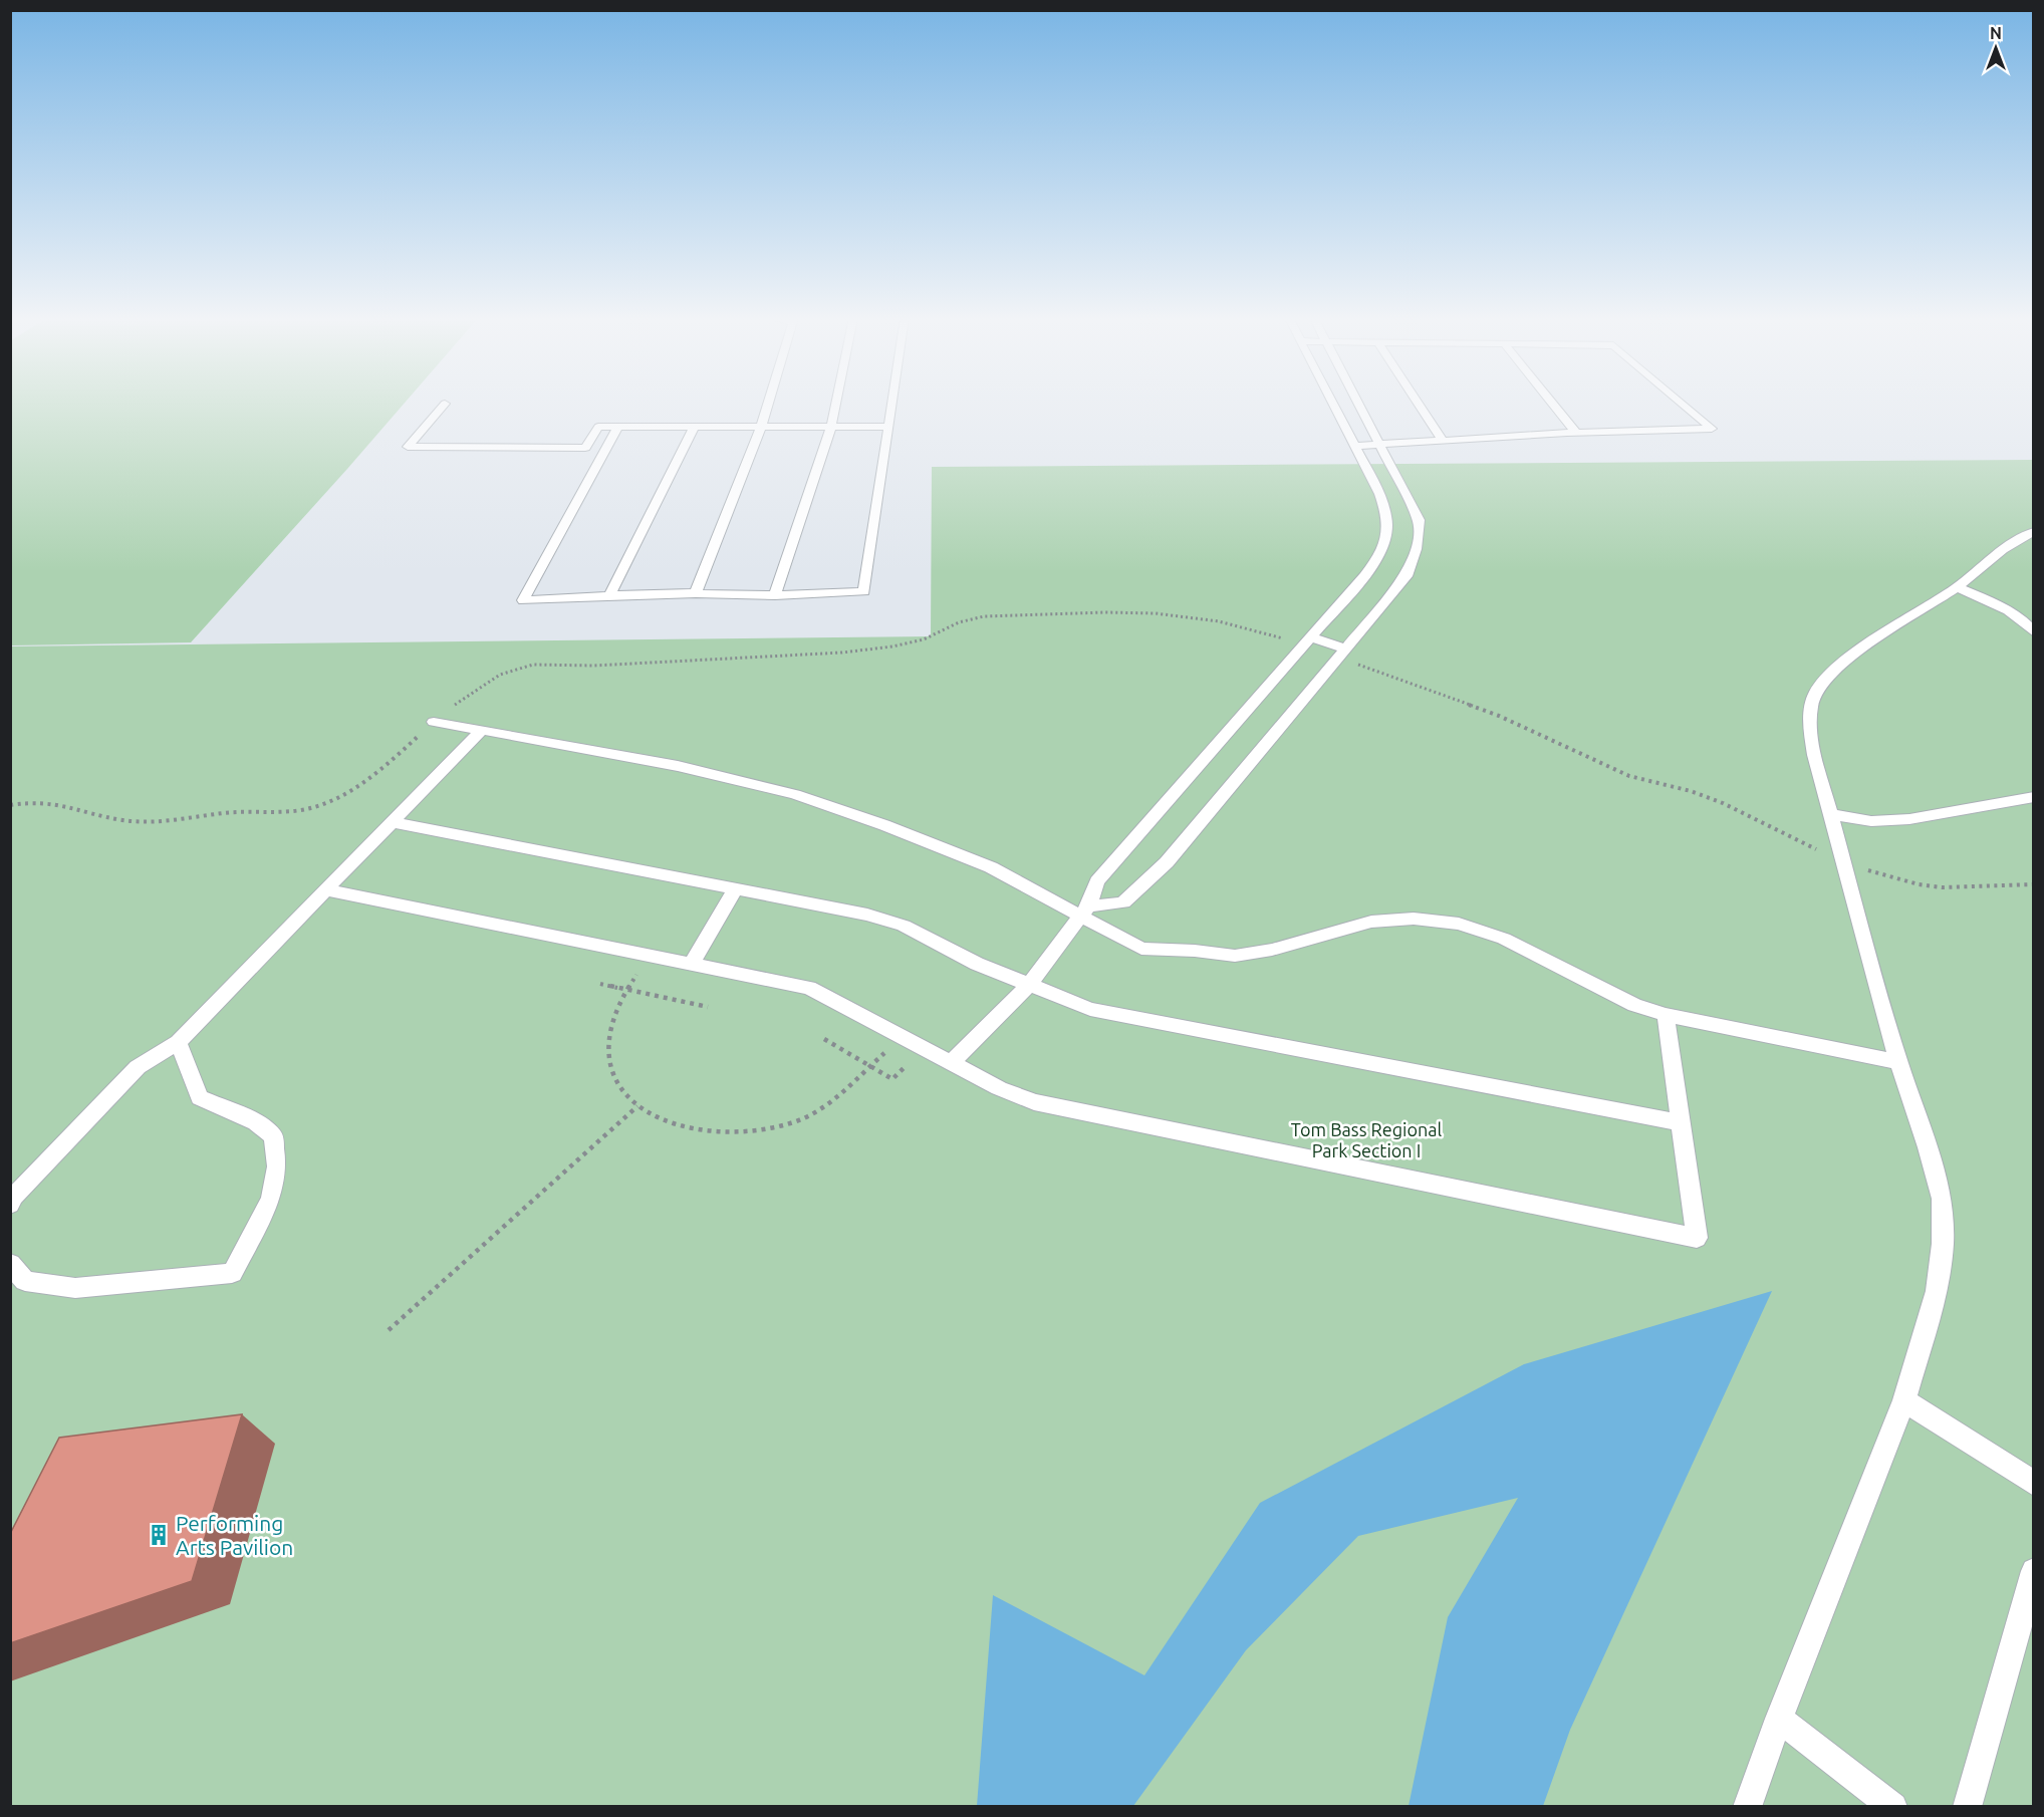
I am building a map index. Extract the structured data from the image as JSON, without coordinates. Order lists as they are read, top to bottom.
{
  "parks": ["Tom Bass Regional Park Section I"],
  "places": {
    "building": ["Performing Arts Pavilion"]
  },
  "north": "top"
}
